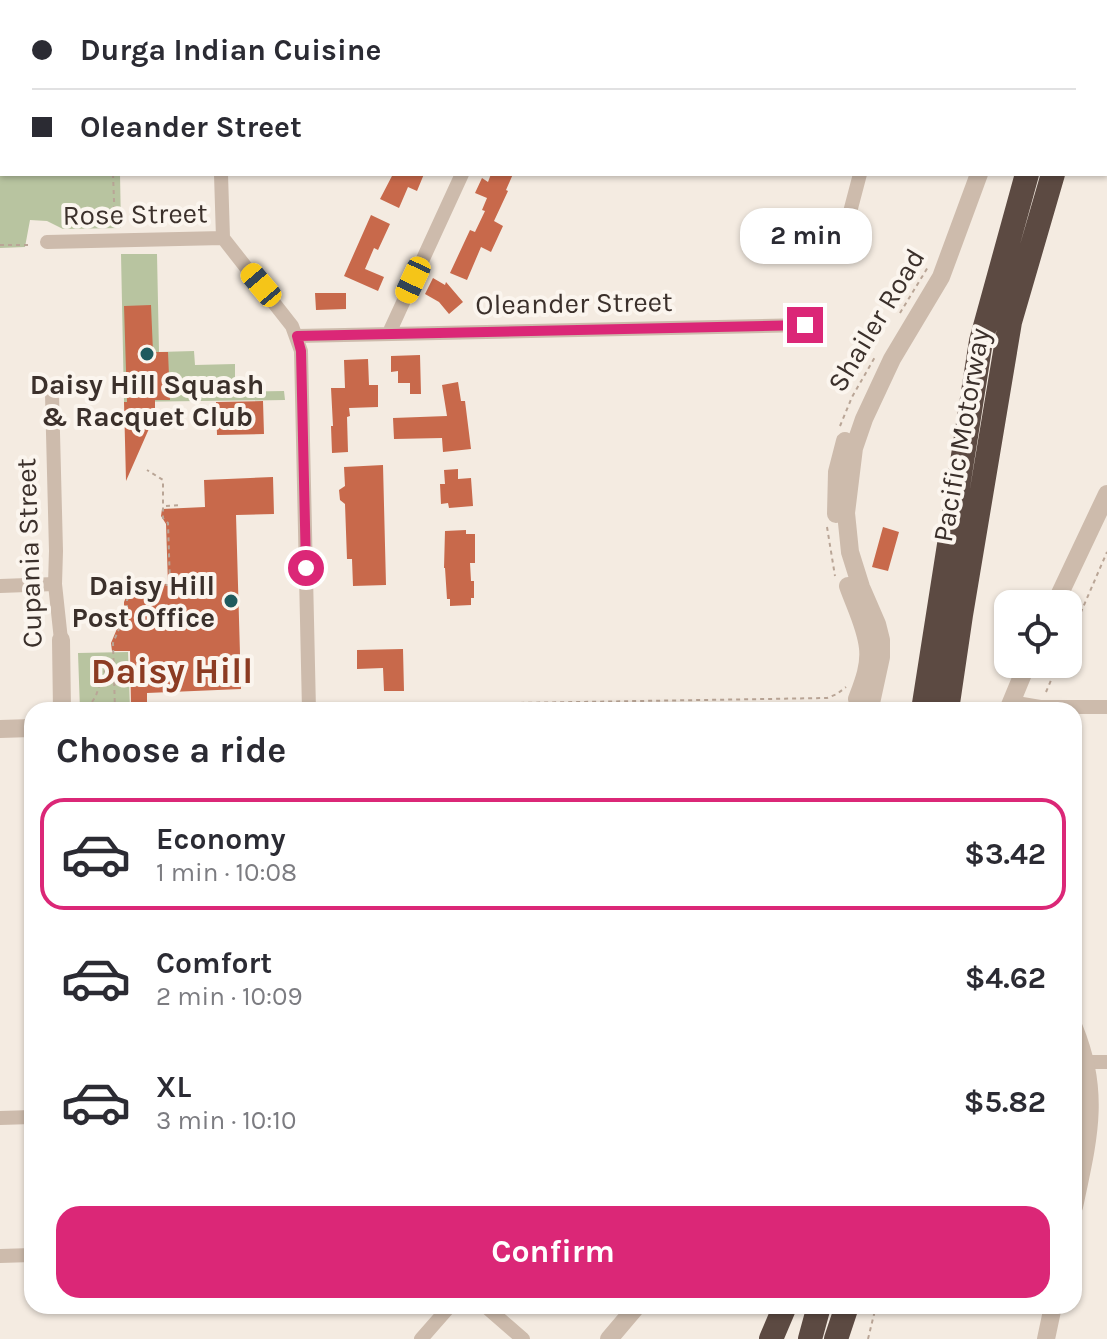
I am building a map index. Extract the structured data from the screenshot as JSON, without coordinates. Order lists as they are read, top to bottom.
{
  "streets": {
    "highway": ["Pacific Motorway"],
    "street": [
      "Rose Street",
      "Oleander Street",
      "Shailer Road",
      "Cupania Street"
    ]
  },
  "districts": ["Daisy Hill"],
  "places": ["Daisy Hill Squash & Racquet Club", "Daisy Hill Post Office"],
  "page": {
    "banner": ["Durga Indian Cuisine", "Oleander Street"],
    "bubble": "2 min",
    "heading": "Choose a ride",
    "list": [
      {
        "name": "Economy",
        "note": "1 min · 10:08",
        "value": "$3.42"
      },
      {
        "name": "Comfort",
        "note": "2 min · 10:09",
        "value": "$4.62"
      },
      {
        "name": "XL",
        "note": "3 min · 10:10",
        "value": "$5.82"
      }
    ],
    "buttons": "Confirm"
  }
}
